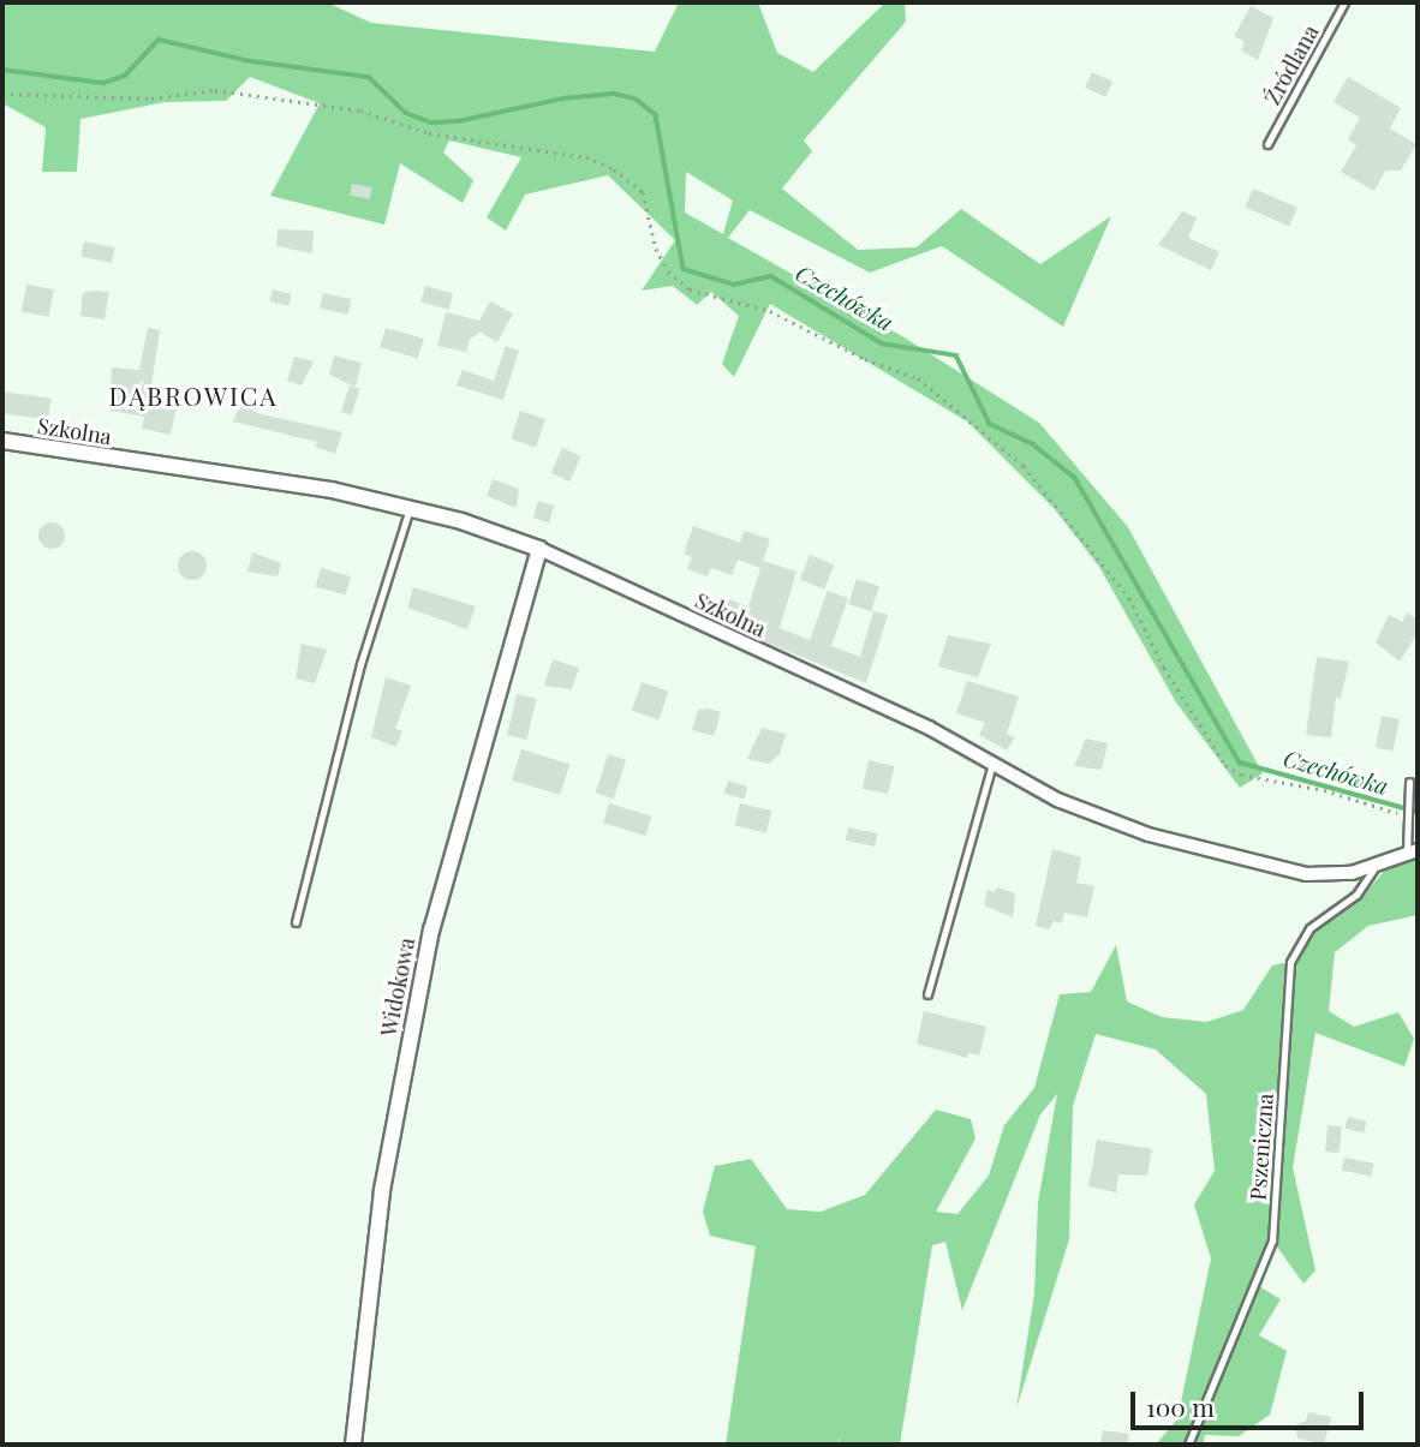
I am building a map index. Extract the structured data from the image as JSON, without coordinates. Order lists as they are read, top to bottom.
{
  "streets": {
    "street": ["Szkolna", "Widokowa"],
    "lane": ["Źródlana", "Pszeniczna"]
  },
  "crossings": [
    ["Szkolna", "Widokowa"],
    ["Szkolna", "Pszeniczna"]
  ],
  "districts": ["DĄBROWICA"],
  "water": ["Czechówka"],
  "scale_bar": "100 m"
}
